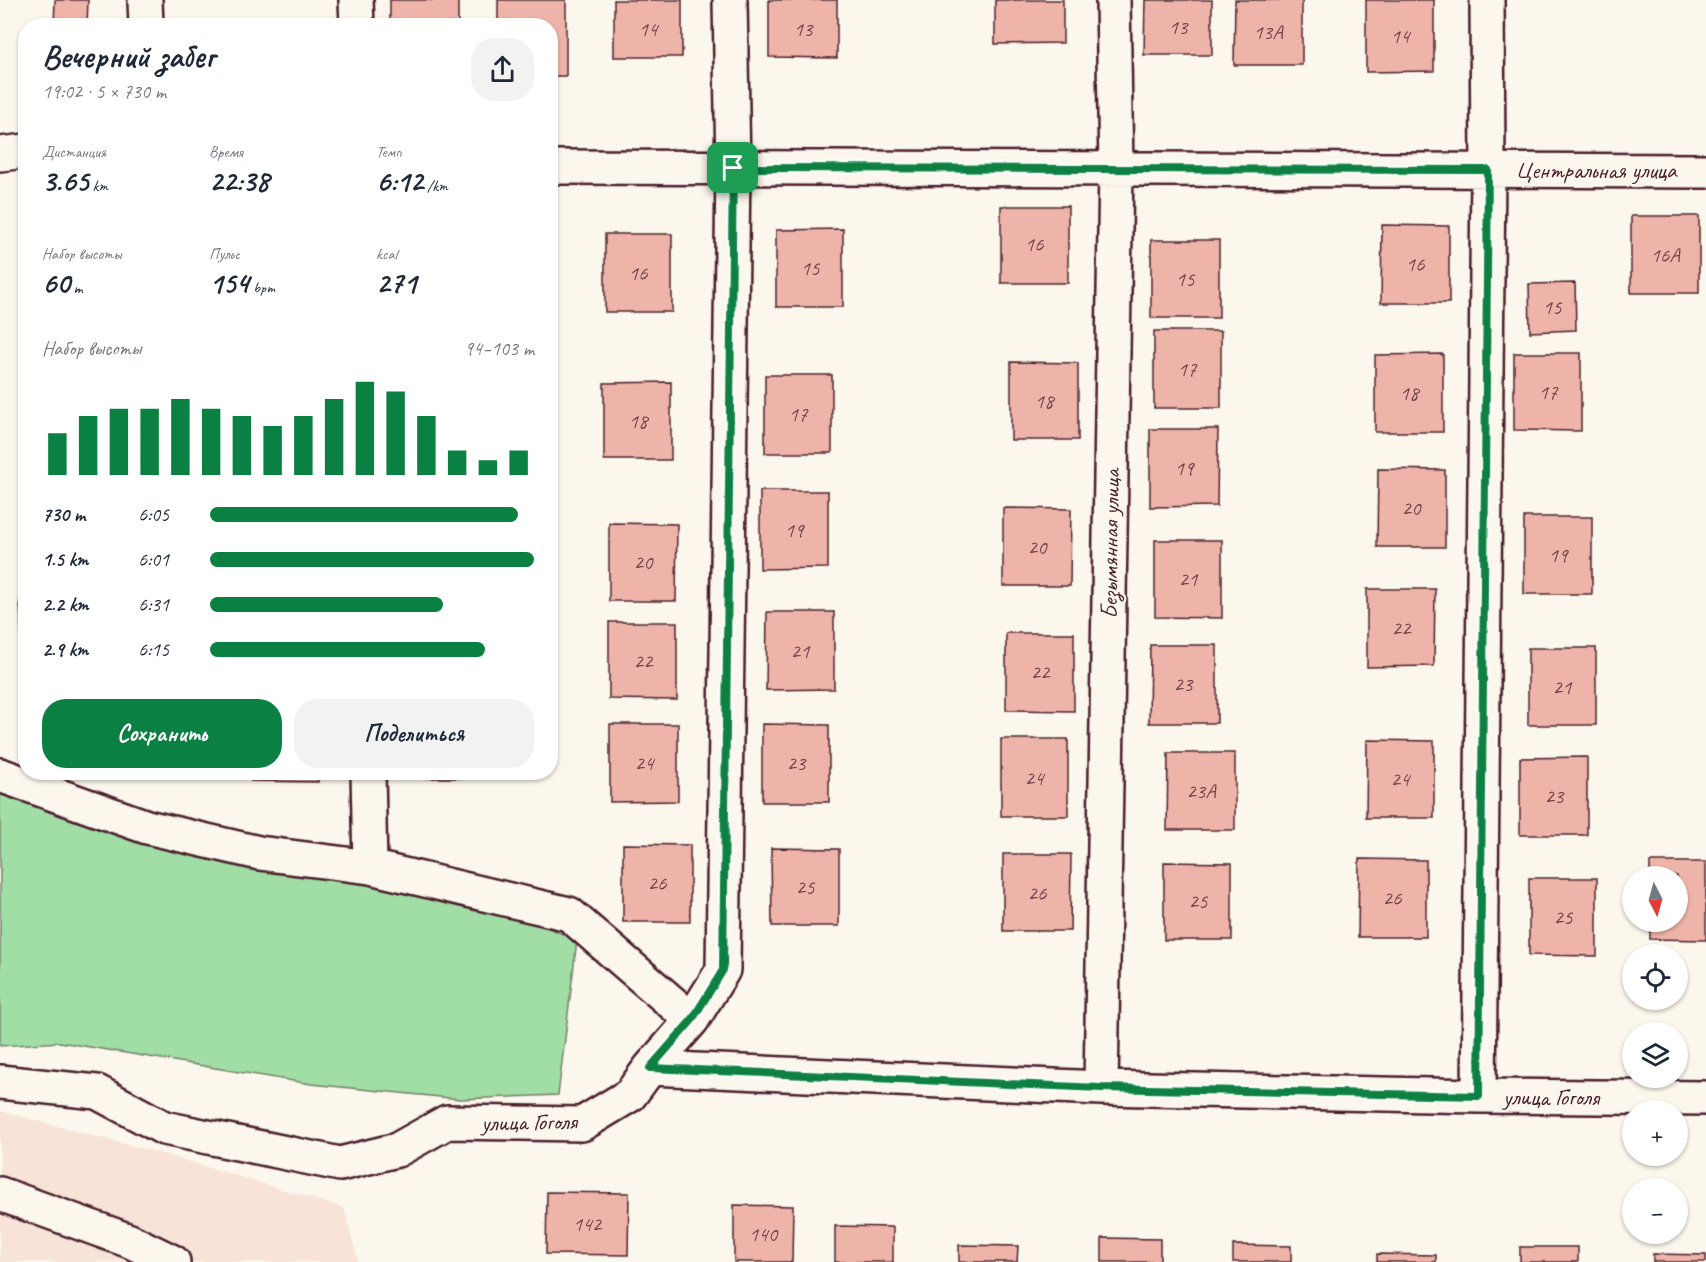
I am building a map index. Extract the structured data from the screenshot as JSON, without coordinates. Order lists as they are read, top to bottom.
{
  "streets": {
    "street": ["Центральная улица", "Безымянная улица", "улица Гоголя"]
  },
  "crossings": [
    ["Центральная улица", "Безымянная улица"],
    ["Безымянная улица", "улица Гоголя"]
  ],
  "house_numbers": [
    "13",
    "14",
    "13",
    "13А",
    "14",
    "16",
    "16А",
    "16",
    "15",
    "16",
    "15",
    "15",
    "17",
    "17",
    "18",
    "18",
    "17",
    "18",
    "19",
    "20",
    "19",
    "20",
    "19",
    "20",
    "21",
    "22",
    "21",
    "22",
    "22",
    "23",
    "21",
    "24",
    "23",
    "24",
    "24",
    "23А",
    "23",
    "26",
    "25",
    "26",
    "26",
    "25",
    "25",
    "142",
    "140"
  ],
  "north": "bottom",
  "page": {
    "heading": ["Вечерний забег", "19:02 · 5 × 730 m"],
    "stats": [
      ["Дистанция", "3.65 km"],
      ["Время", "22:38"],
      ["Темп", "6:12 /km"],
      ["Набор высоты", "60 m"],
      ["Пульс", "154 bpm"],
      ["kcal", "271"]
    ],
    "chart": ["Набор высоты", "94–103 m"],
    "list": [
      {
        "name": "730 m",
        "note": "6:05"
      },
      {
        "name": "1.5 km",
        "note": "6:01"
      },
      {
        "name": "2.2 km",
        "note": "6:31"
      },
      {
        "name": "2.9 km",
        "note": "6:15"
      }
    ],
    "buttons": ["Сохранить", "Поделиться"],
    "map_buttons": ["+", "−"]
  }
}
